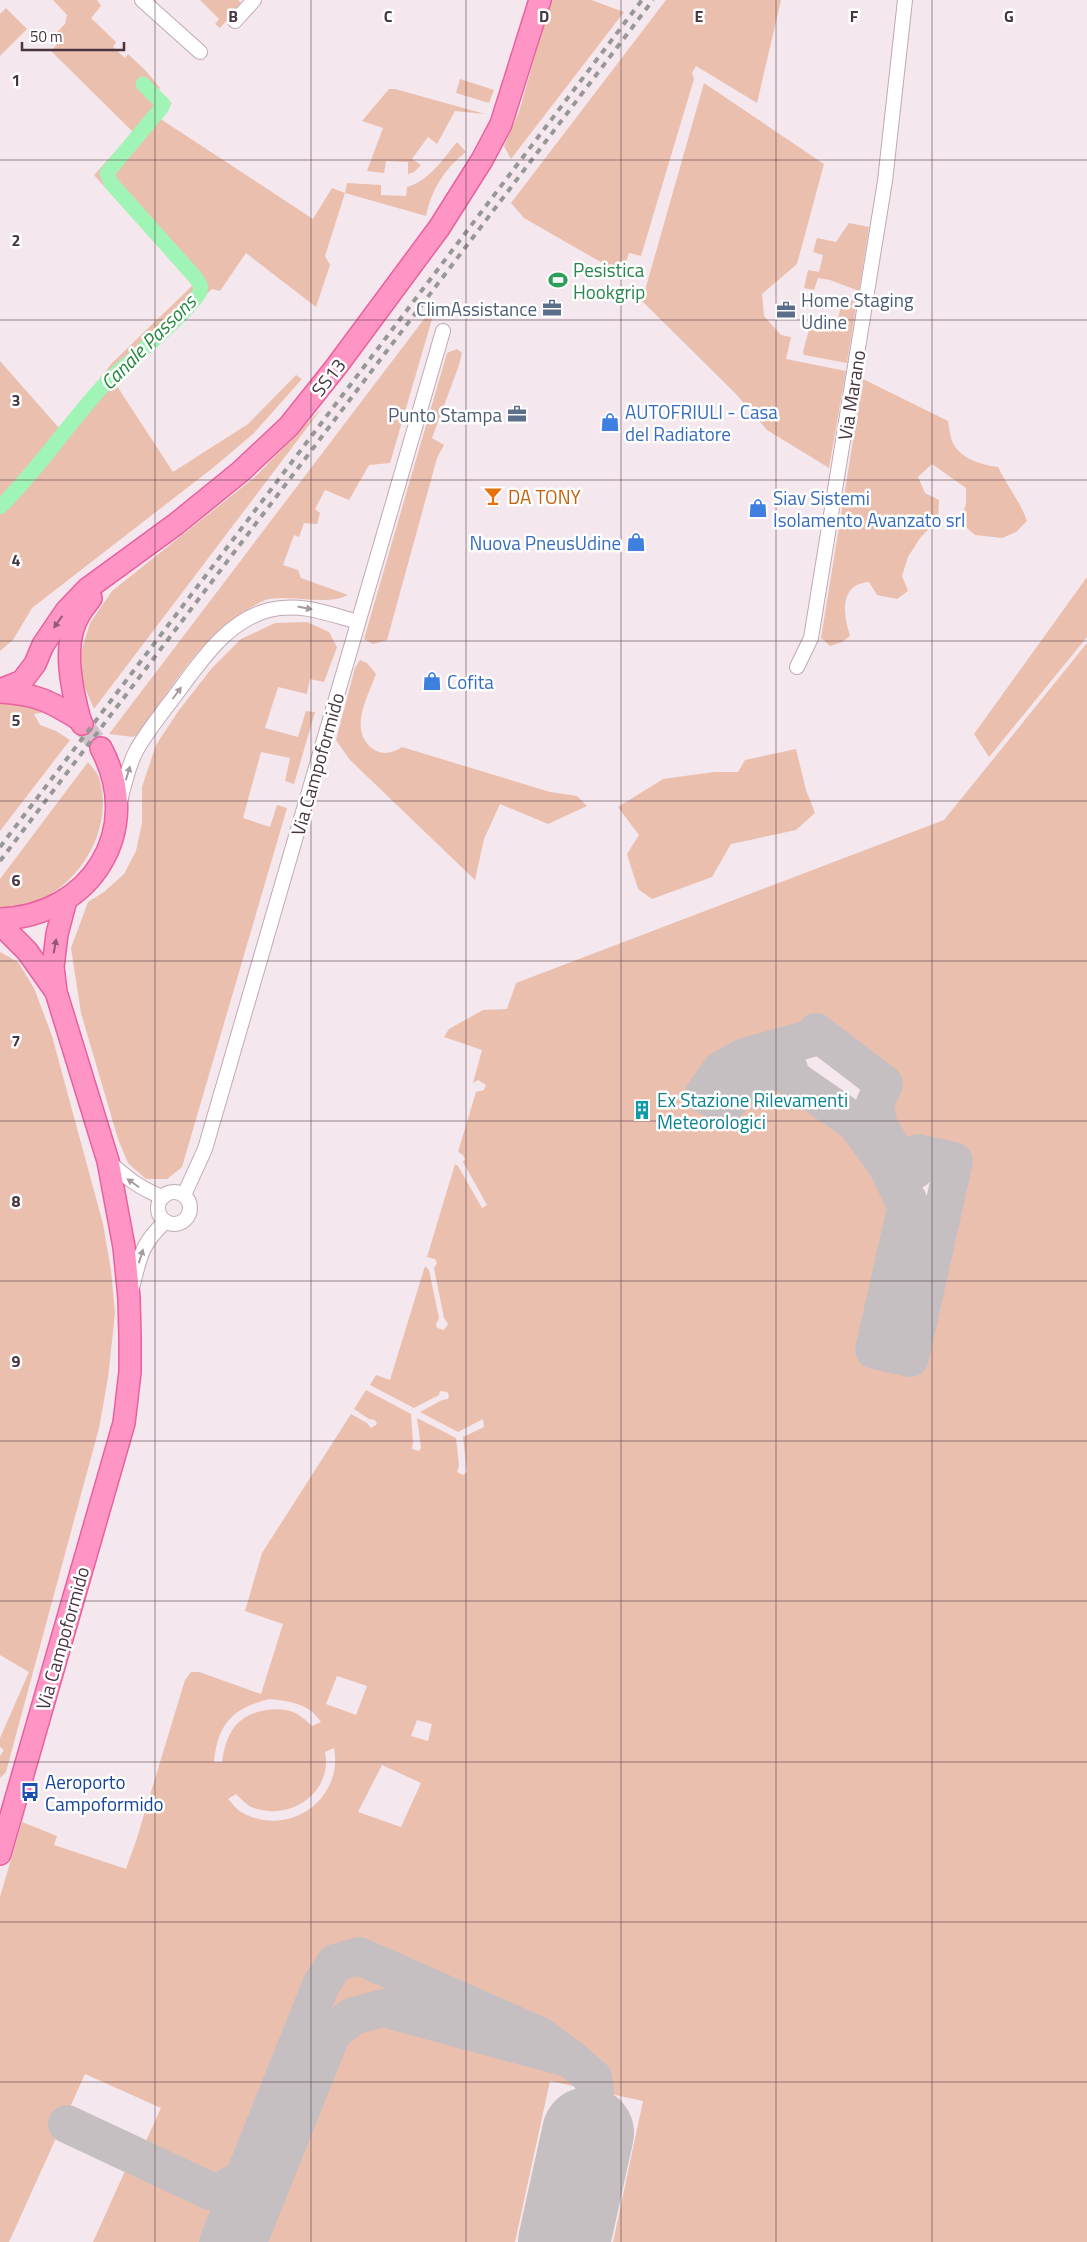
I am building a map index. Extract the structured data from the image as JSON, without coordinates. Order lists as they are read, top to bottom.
{
  "streets": {
    "main road": ["SS13", "Via Campoformido"],
    "street": ["Via Marano"]
  },
  "water": ["Canale Passons"],
  "places": {
    "sports": ["Pesistica Hookgrip"],
    "office": ["ClimAssistance", "Home Staging Udine", "Punto Stampa"],
    "shop": [
      "AUTOFRIULI - Casa del Radiatore",
      "Siav Sistemi Isolamento Avanzato srl",
      "Nuova PneusUdine",
      "Cofita"
    ],
    "bar": ["DA TONY"],
    "building": ["Ex Stazione Rilevamenti Meteorologici"],
    "bus stop": ["Aeroporto Campoformido"]
  },
  "scale_bar": "50 m",
  "grid": {
    "columns": [
      "B",
      "C",
      "D",
      "E",
      "F",
      "G"
    ],
    "rows": [
      "1",
      "2",
      "3",
      "4",
      "5",
      "6",
      "7",
      "8",
      "9"
    ]
  }
}
